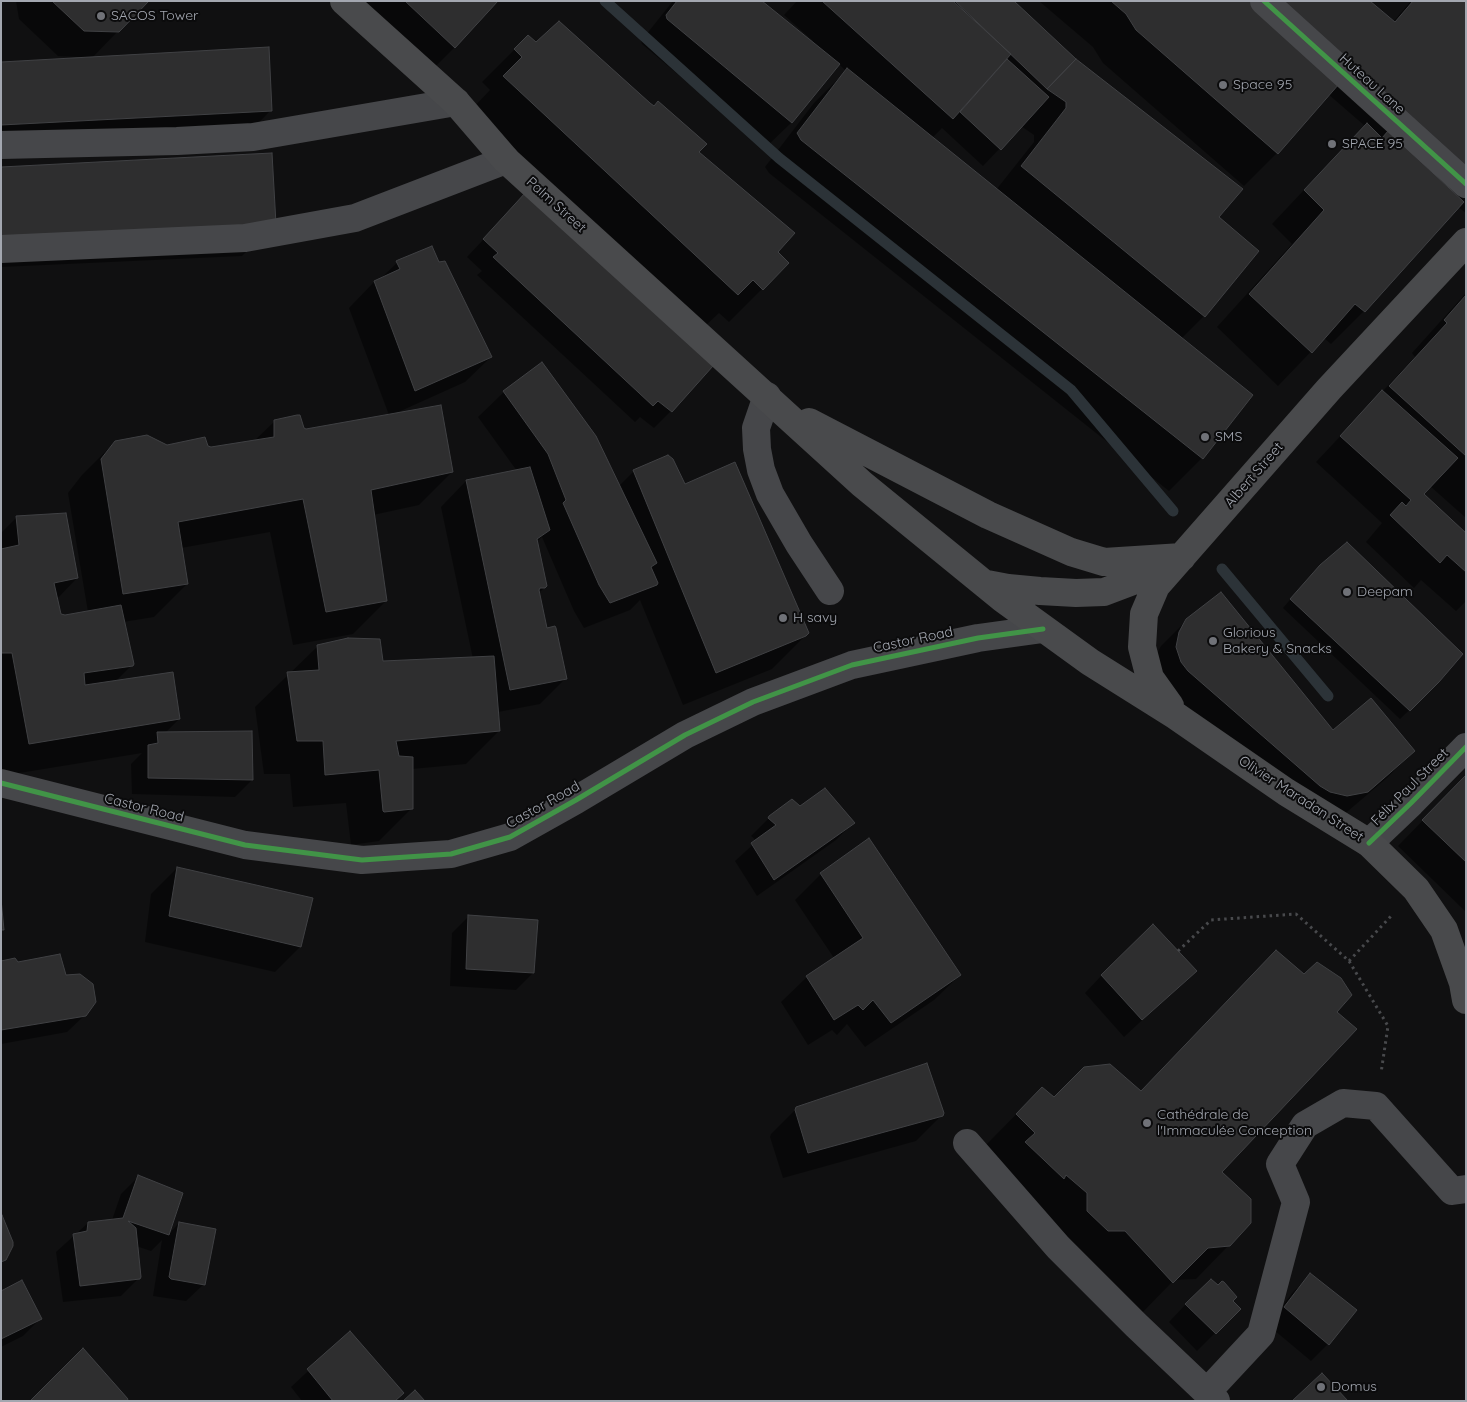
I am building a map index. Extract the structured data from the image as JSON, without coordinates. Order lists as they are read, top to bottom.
{
  "streets": {
    "main road": ["Palm Street", "Albert Street", "Olivier Maradan Street"],
    "street": ["Huteau Lane", "Castor Road", "Félix Paul Street"]
  },
  "crossings": [
    ["Palm Street", "Olivier Maradan Street"],
    ["Albert Street", "Olivier Maradan Street"],
    ["Castor Road", "Olivier Maradan Street"],
    ["Félix Paul Street", "Olivier Maradan Street"]
  ],
  "places": [
    "SACOS Tower",
    "Space 95",
    "SPACE 95",
    "SMS",
    "Deepam",
    "H savy",
    "Glorious Bakery & Snacks",
    "Cathédrale de l'Immaculée Conception",
    "Domus"
  ]
}
